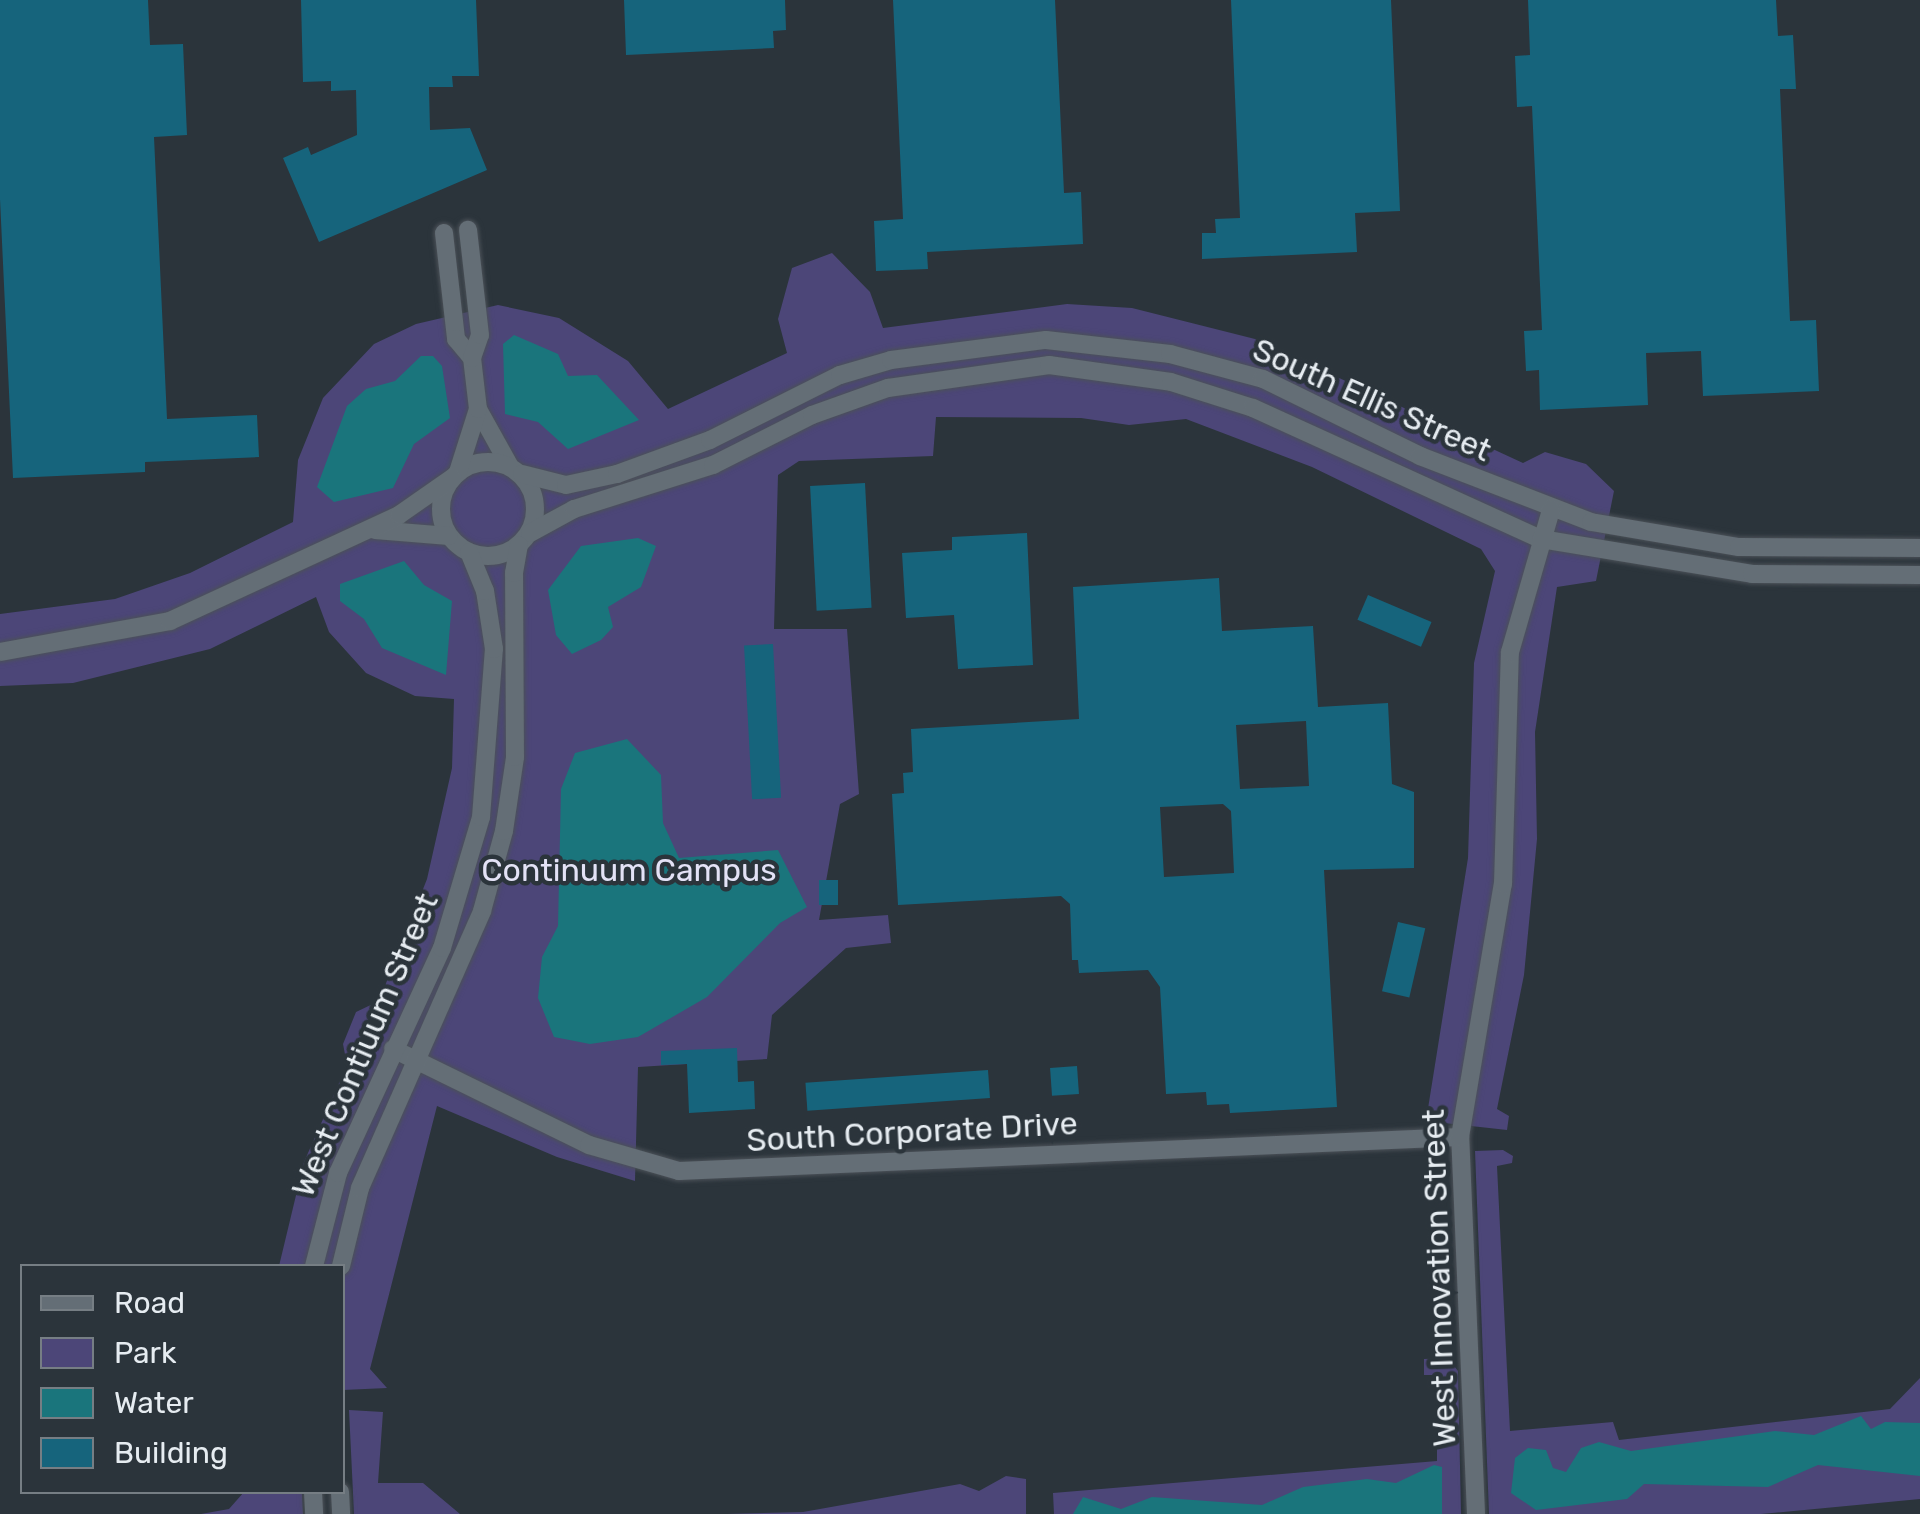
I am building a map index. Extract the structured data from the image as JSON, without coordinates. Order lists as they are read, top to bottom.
{
  "streets": {
    "street": [
      "South Ellis Street",
      "West Contiuum Street",
      "South Corporate Drive",
      "West Innovation Street"
    ]
  },
  "crossings": [
    ["South Ellis Street", "West Contiuum Street"],
    ["South Ellis Street", "West Innovation Street"],
    ["West Contiuum Street", "South Corporate Drive"],
    ["South Corporate Drive", "West Innovation Street"]
  ],
  "parks": ["Continuum Campus"],
  "legend": [
    "Road",
    "Park",
    "Water",
    "Building"
  ]
}
